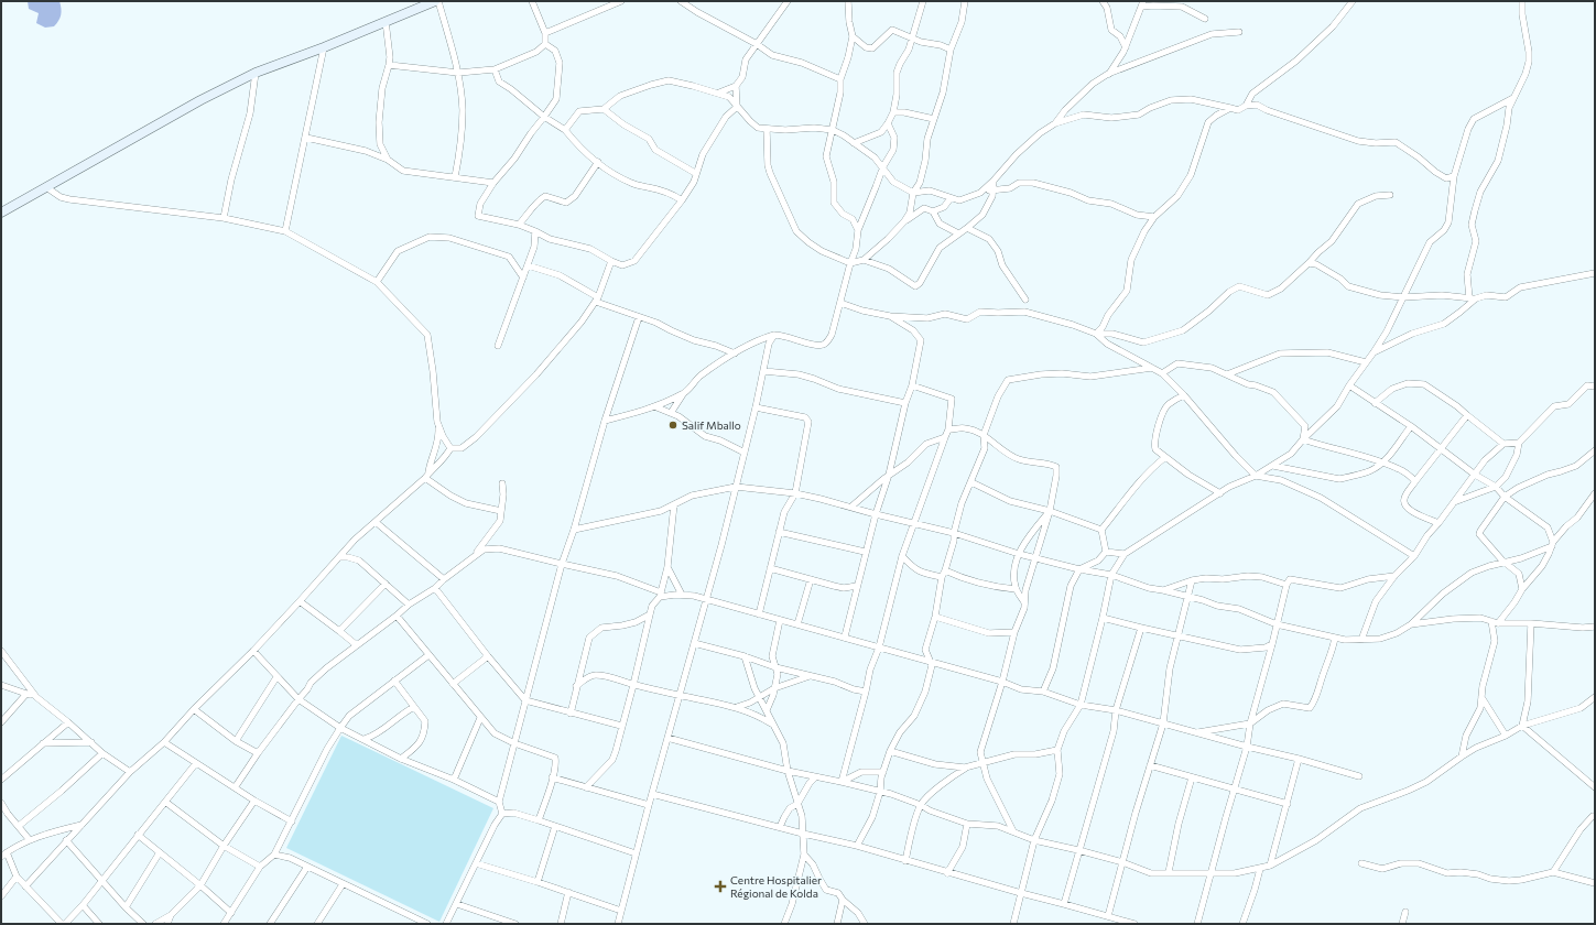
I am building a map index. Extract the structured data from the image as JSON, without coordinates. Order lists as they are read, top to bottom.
{
  "places": {
    "other": ["Salif Mballo"],
    "health": ["Centre Hospitalier Régional de Kolda"]
  }
}
